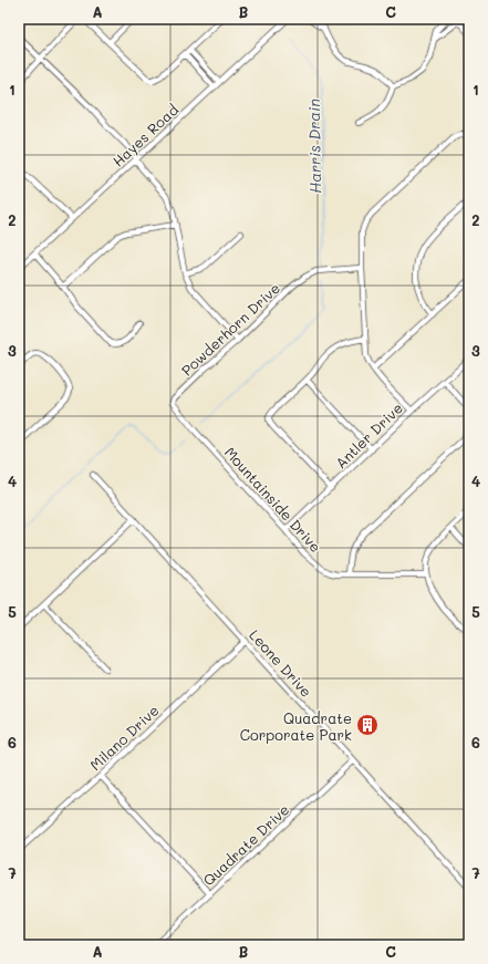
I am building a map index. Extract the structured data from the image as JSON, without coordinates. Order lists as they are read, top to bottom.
{
  "streets": {
    "street": [
      "Hayes Road",
      "Powderhorn Drive",
      "Antler Drive",
      "Mountainside Drive",
      "Leone Drive",
      "Milano Drive",
      "Quadrate Drive"
    ]
  },
  "crossings": [
    ["Powderhorn Drive", "Mountainside Drive"],
    ["Antler Drive", "Mountainside Drive"],
    ["Leone Drive", "Milano Drive"],
    ["Leone Drive", "Quadrate Drive"]
  ],
  "water": ["Harris Drain"],
  "places": {
    "building": ["Quadrate Corporate Park"]
  },
  "grid": {
    "columns": ["A", "B", "C"],
    "rows": [
      "1",
      "2",
      "3",
      "4",
      "5",
      "6",
      "7"
    ]
  }
}
